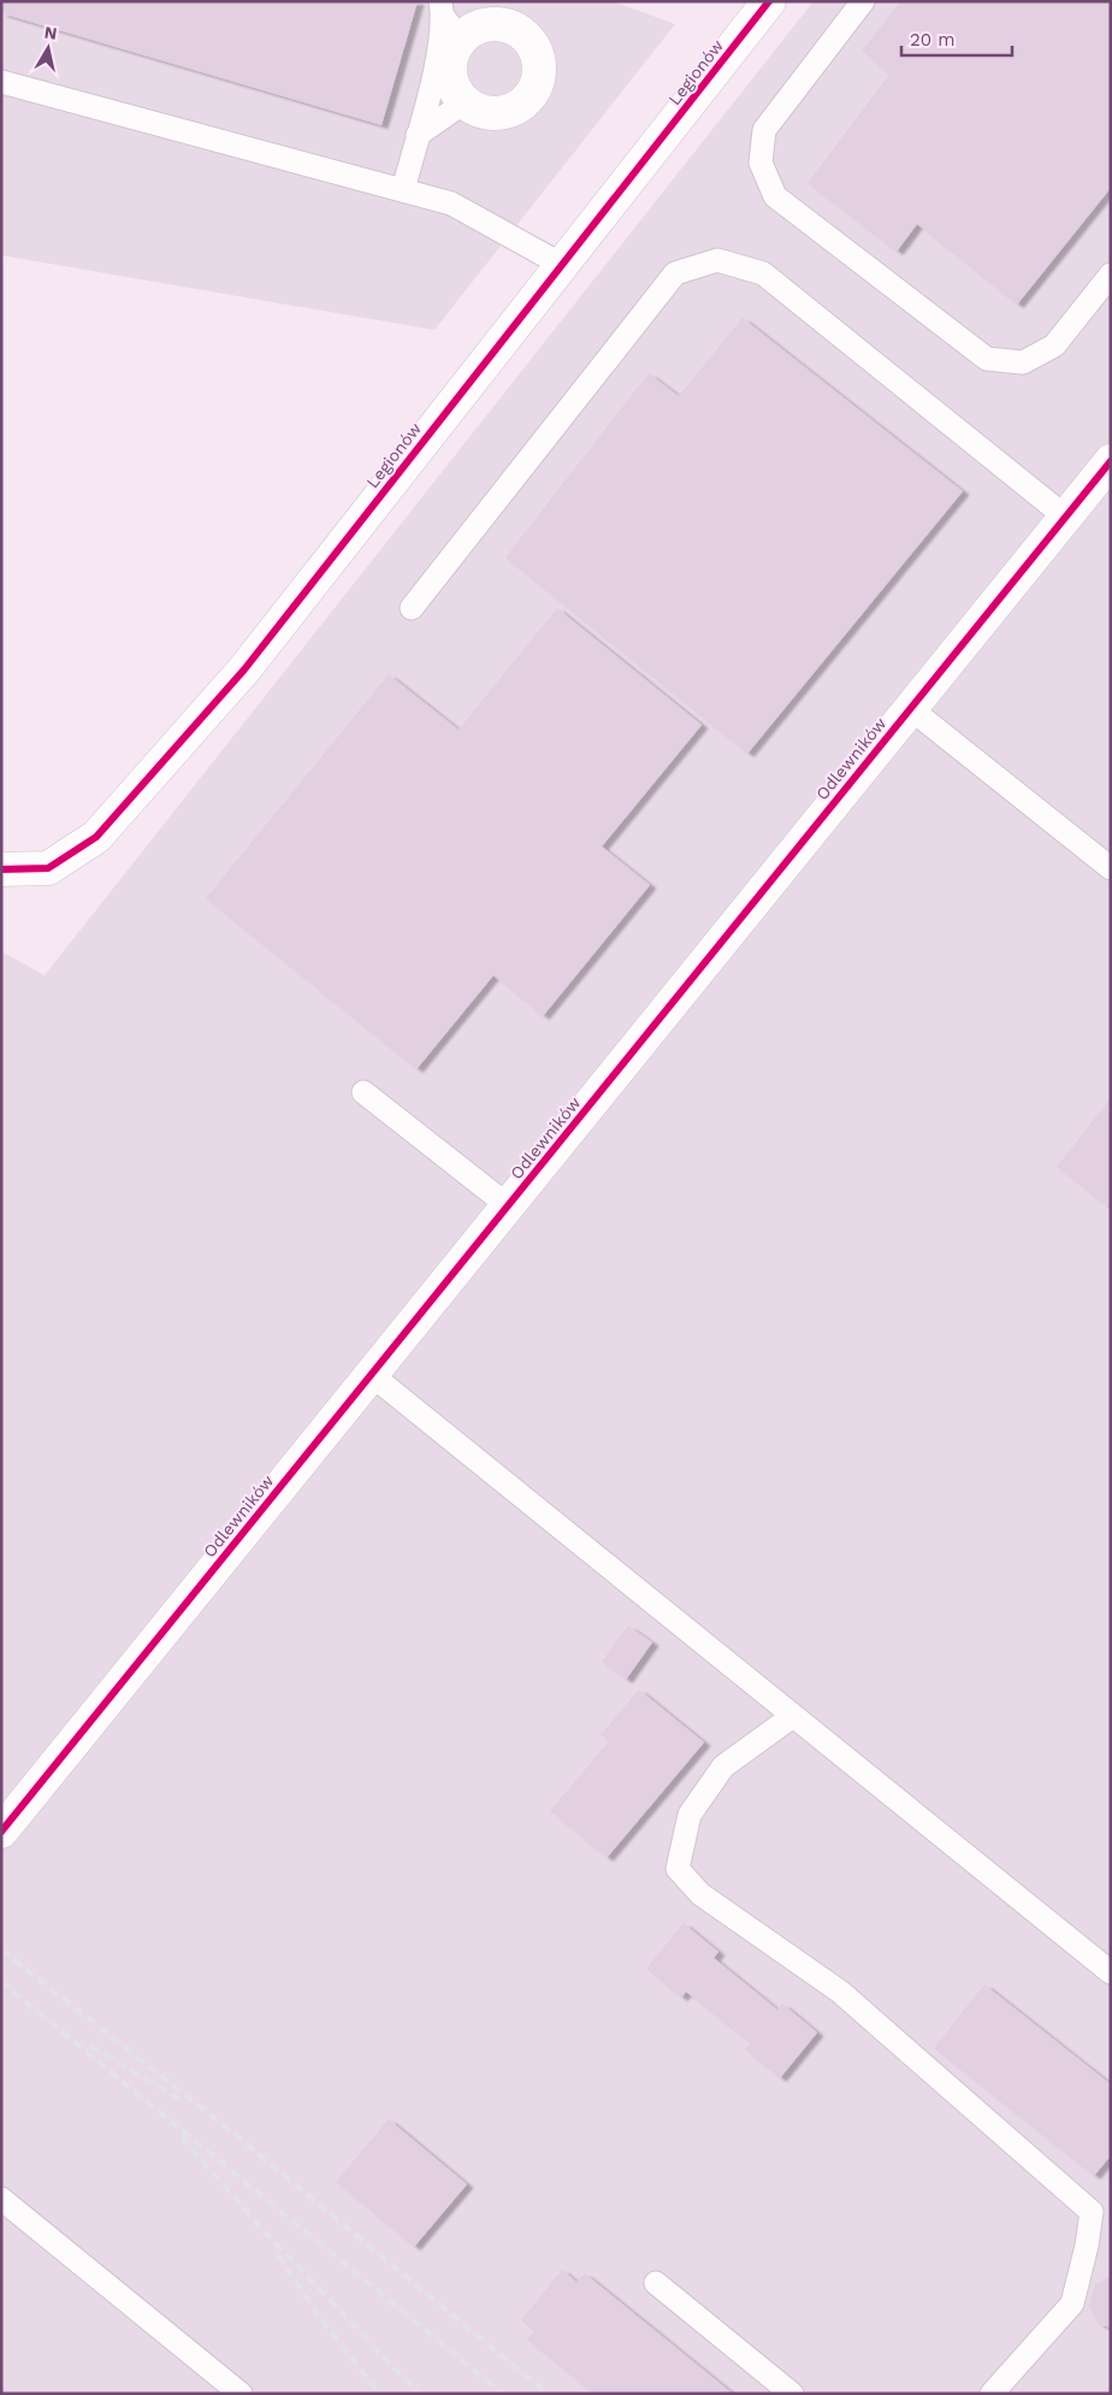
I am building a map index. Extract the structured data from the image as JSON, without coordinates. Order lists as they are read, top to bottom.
{
  "streets": {
    "street": ["Legionów", "Odlewników"]
  },
  "scale_bar": "20 m",
  "north": "top"
}
